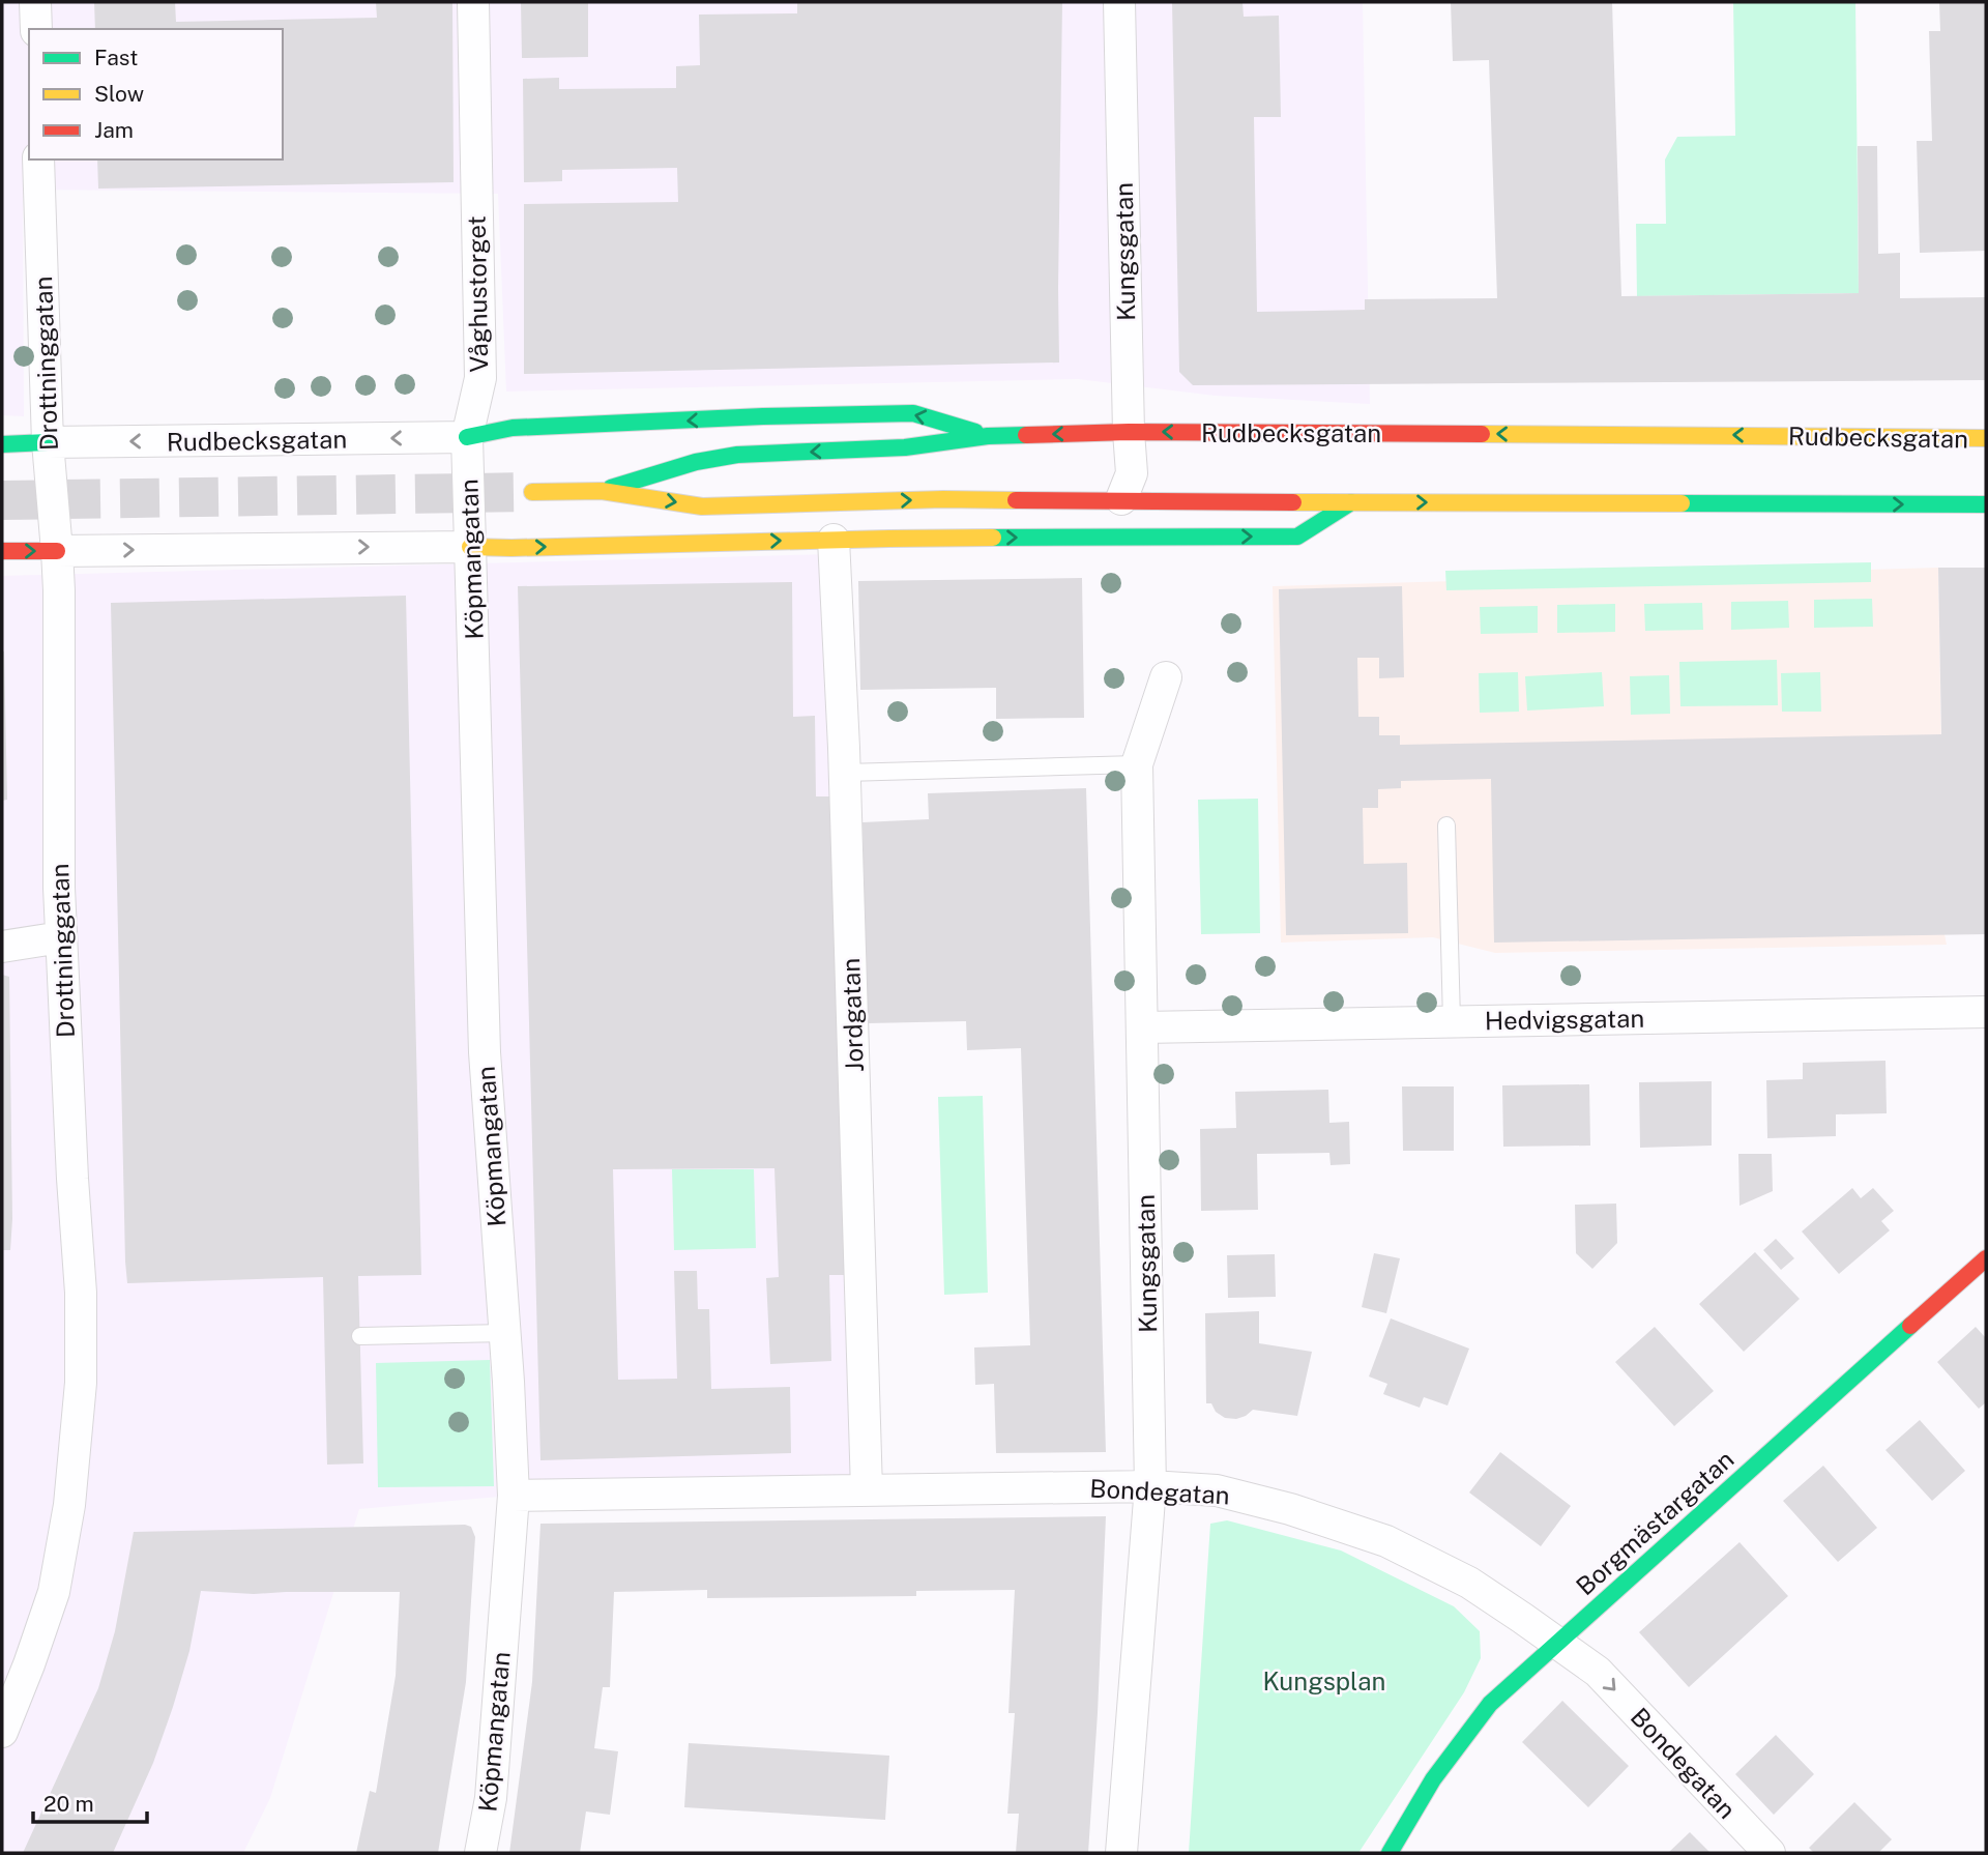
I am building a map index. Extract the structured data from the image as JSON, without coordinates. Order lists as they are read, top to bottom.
{
  "streets": {
    "main road": ["Rudbecksgatan", "Borgmästargatan"],
    "street": [
      "Kungsgatan",
      "Våghustorget",
      "Drottninggatan",
      "Köpmangatan",
      "Jordgatan",
      "Hedvigsgatan",
      "Bondegatan"
    ]
  },
  "crossings": [
    ["Kungsgatan", "Rudbecksgatan"],
    ["Kungsgatan", "Hedvigsgatan"],
    ["Kungsgatan", "Bondegatan"],
    ["Våghustorget", "Rudbecksgatan"],
    ["Våghustorget", "Köpmangatan"],
    ["Drottninggatan", "Rudbecksgatan"],
    ["Rudbecksgatan", "Köpmangatan"],
    ["Köpmangatan", "Bondegatan"],
    ["Jordgatan", "Bondegatan"],
    ["Bondegatan", "Borgmästargatan"]
  ],
  "parks": ["Kungsplan"],
  "legend": ["Fast", "Slow", "Jam"],
  "scale_bar": "20 m"
}
